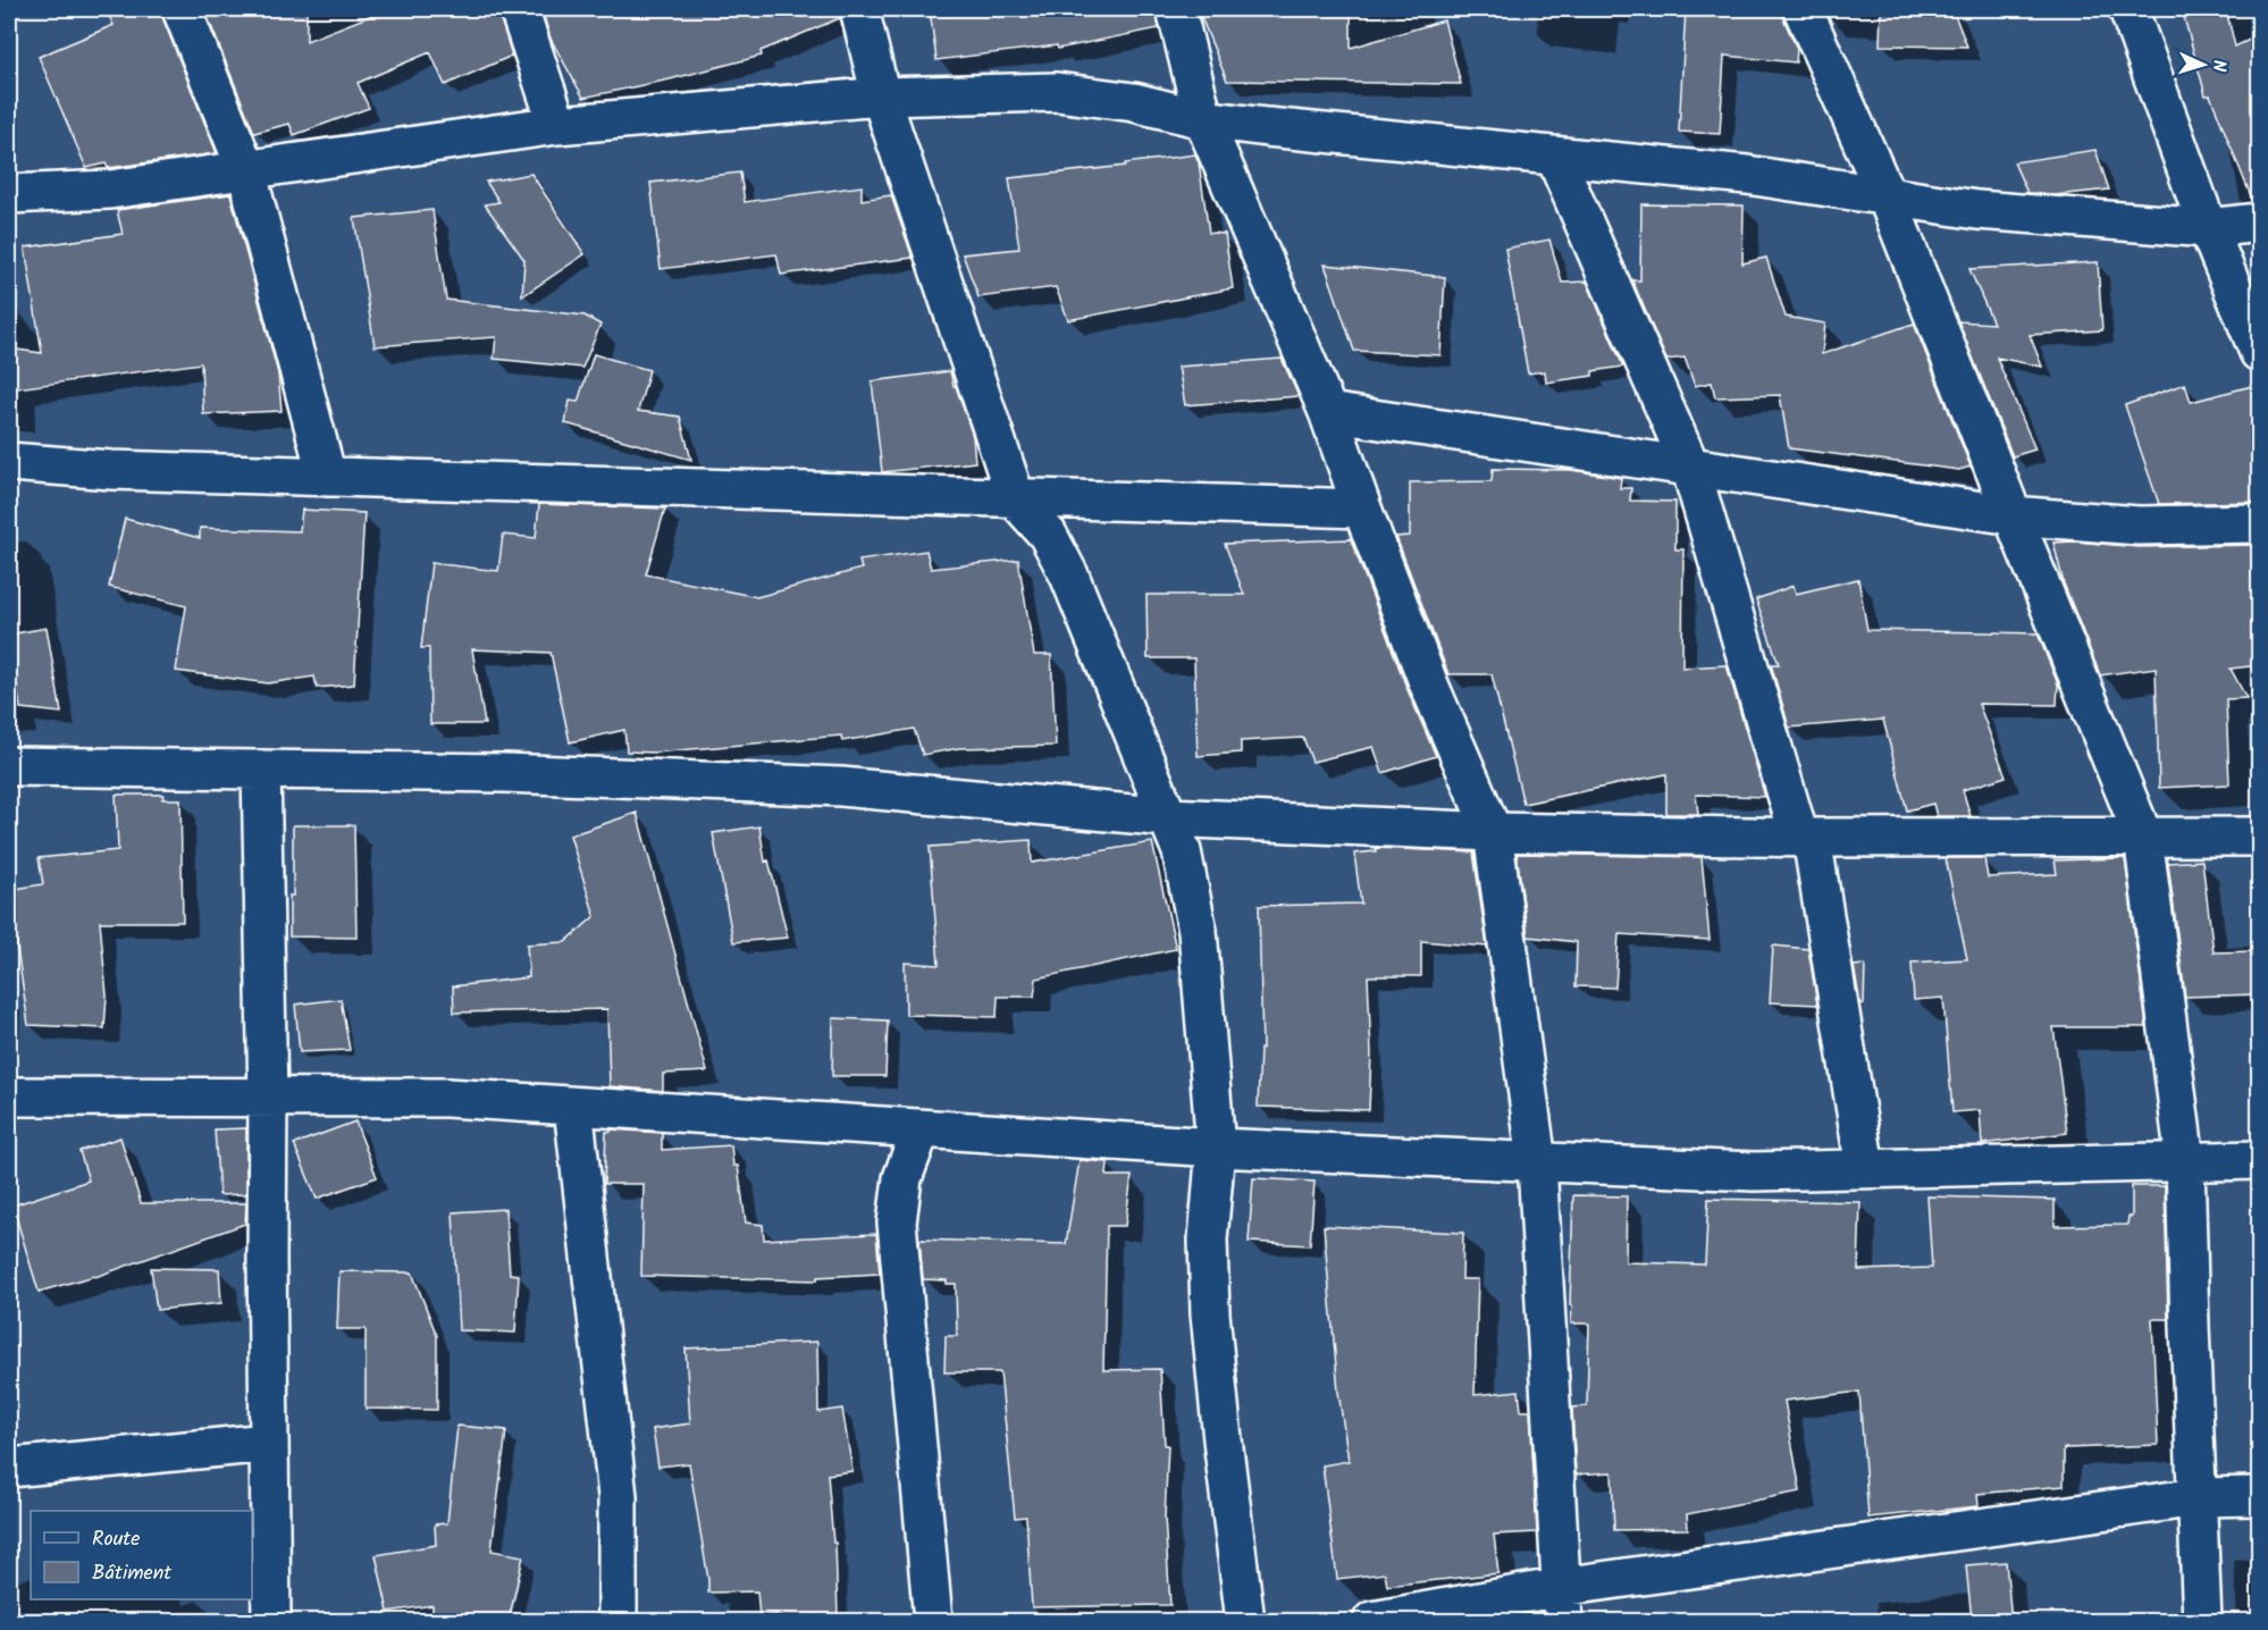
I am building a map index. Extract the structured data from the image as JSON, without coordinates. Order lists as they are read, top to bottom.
{
  "legend": ["Route", "Bâtiment"],
  "north": "right"
}
